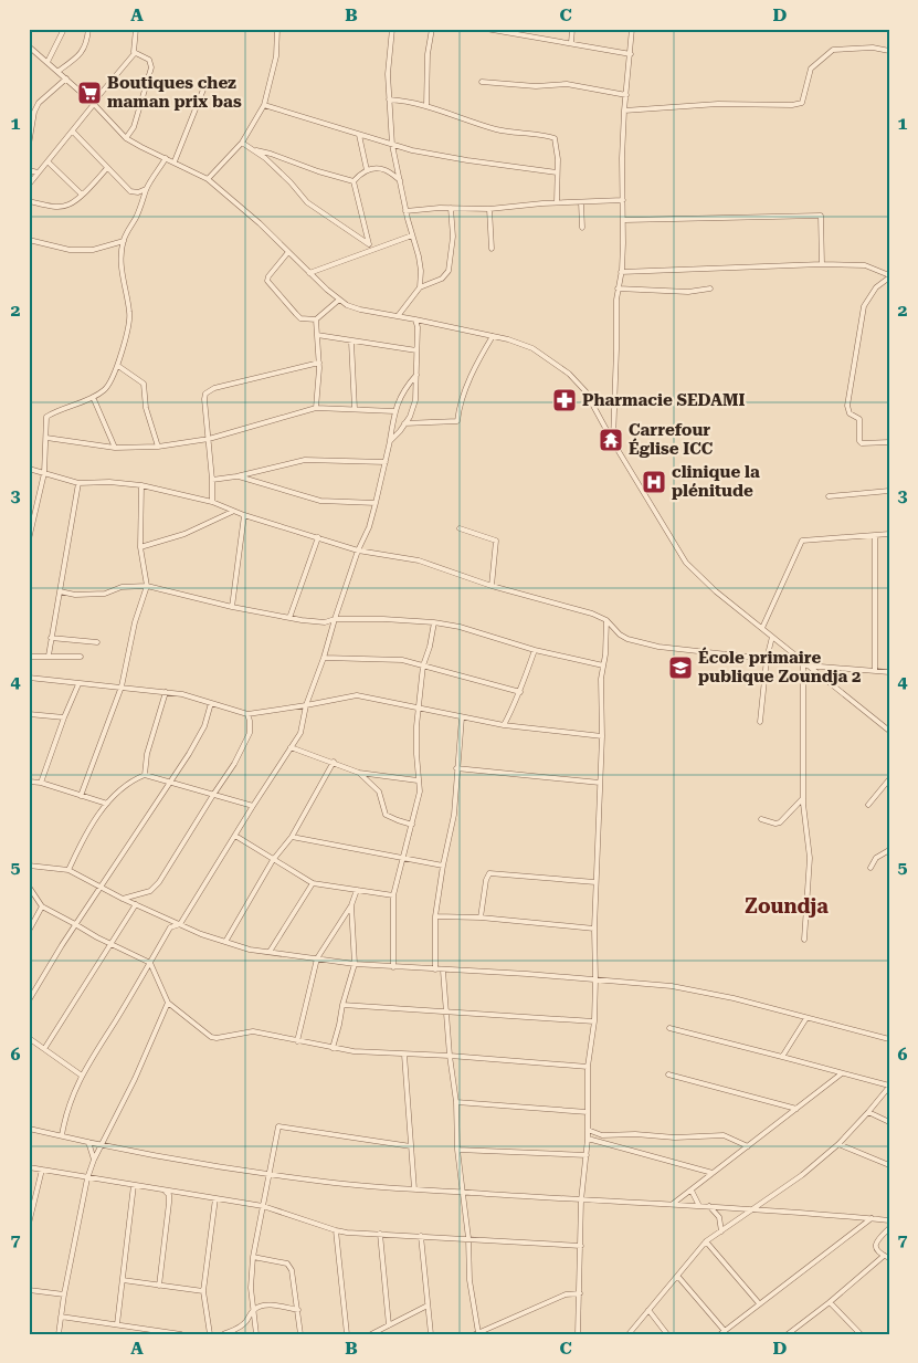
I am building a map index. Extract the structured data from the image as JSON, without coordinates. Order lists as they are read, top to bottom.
{
  "districts": ["Zoundja"],
  "places": {
    "supermarket": ["Boutiques chez maman prix bas"],
    "pharmacy": ["Pharmacie SEDAMI"],
    "temple": ["Carrefour Église ICC"],
    "hospital": ["clinique la plénitude"],
    "school or university": ["École primaire publique Zoundja 2"]
  },
  "grid": {
    "columns": [
      "A",
      "B",
      "C",
      "D"
    ],
    "rows": [
      "1",
      "2",
      "3",
      "4",
      "5",
      "6",
      "7"
    ]
  }
}
